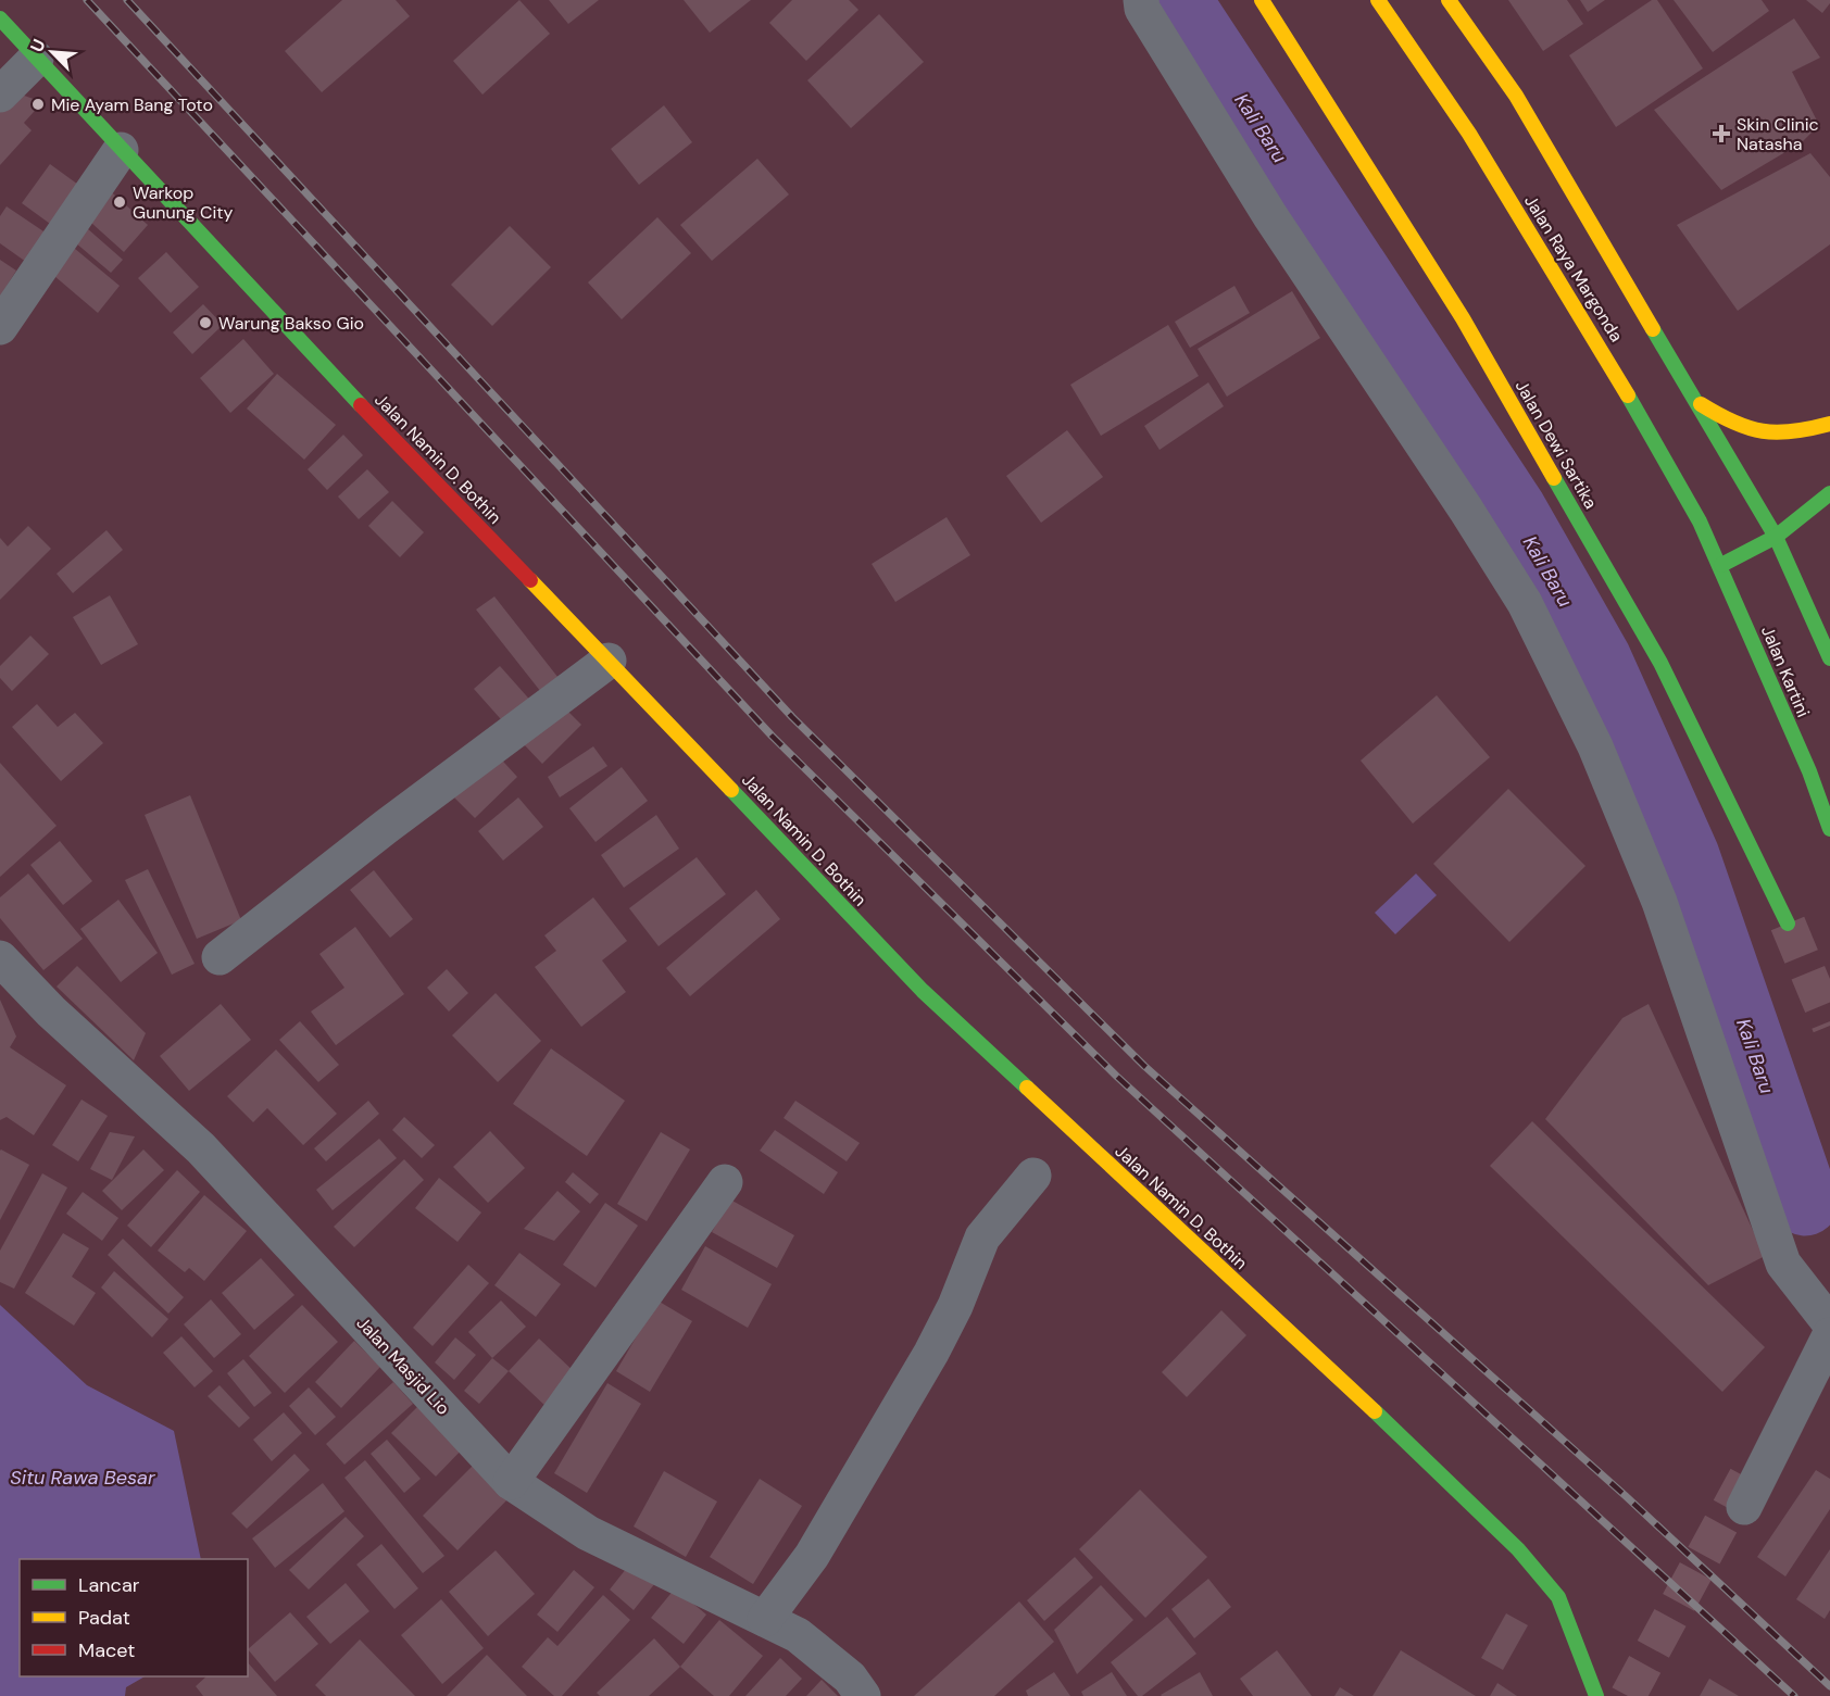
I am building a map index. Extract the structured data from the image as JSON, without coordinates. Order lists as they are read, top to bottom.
{
  "streets": {
    "main road": [
      "Jalan Raya Margonda",
      "Jalan Dewi Sartika",
      "Jalan Namin D. Bothin",
      "Jalan Kartini"
    ],
    "street": ["Jalan Masjid Lio"]
  },
  "crossings": [
    ["Jalan Raya Margonda", "Jalan Kartini"]
  ],
  "water": ["Kali Baru", "Situ Rawa Besar"],
  "places": {
    "other": ["Mie Ayam Bang Toto", "Warkop Gunung City", "Warung Bakso Gio"],
    "health": ["Skin Clinic Natasha"]
  },
  "legend": ["Lancar", "Padat", "Macet"],
  "north": "top left"
}
